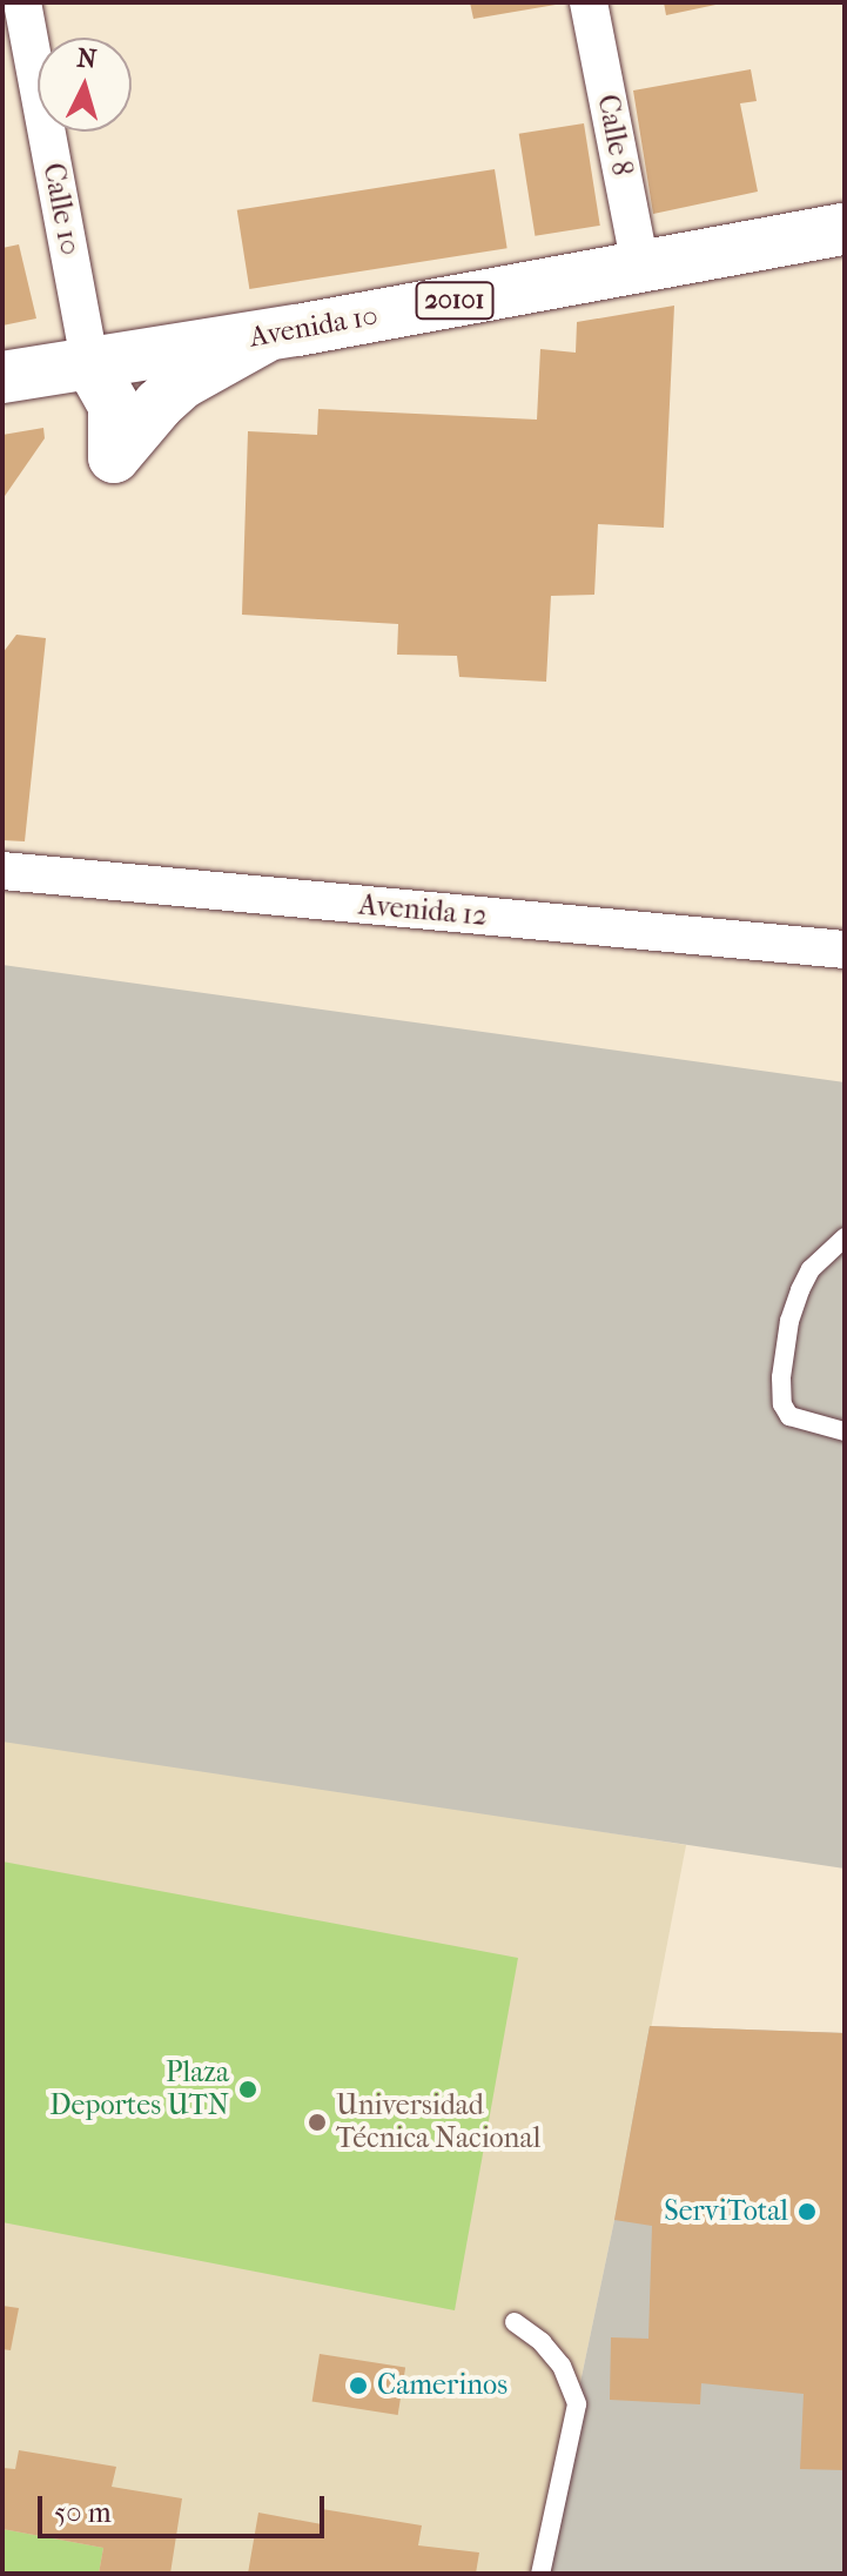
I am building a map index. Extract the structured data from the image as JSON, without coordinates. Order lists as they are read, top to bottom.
{
  "streets": {
    "main road": ["20101", "Avenida 10"],
    "street": ["Calle 8", "Calle 10", "Avenida 12"]
  },
  "crossings": [
    ["Calle 8", "Avenida 10"],
    ["Calle 10", "Avenida 10"]
  ],
  "places": [
    "Plaza Deportes UTN",
    "Universidad Técnica Nacional",
    "ServiTotal",
    "Camerinos"
  ],
  "scale_bar": "50 m",
  "north": "top"
}
